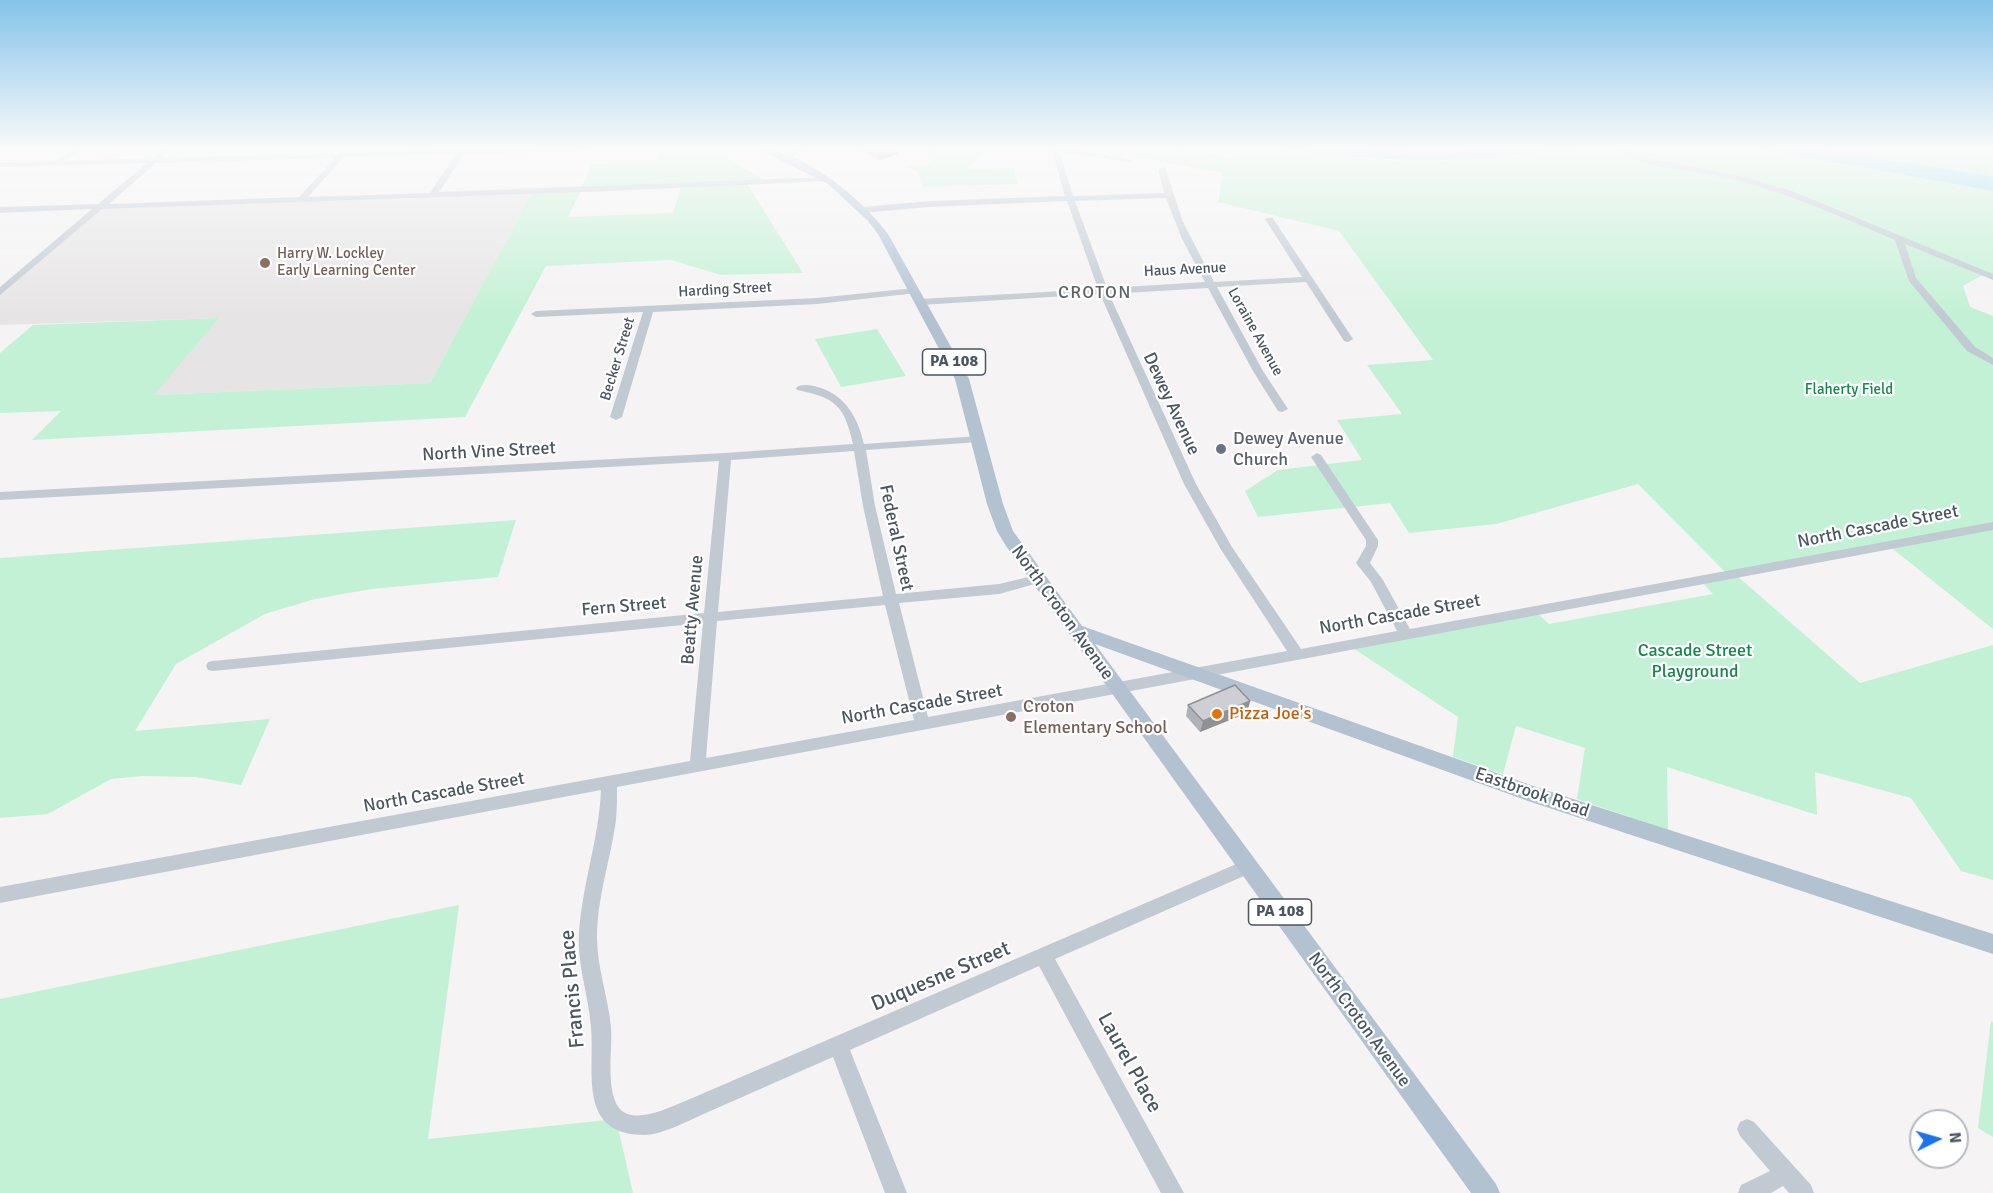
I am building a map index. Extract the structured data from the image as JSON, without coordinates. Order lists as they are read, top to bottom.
{
  "streets": {
    "main road": ["PA 108", "North Croton Avenue", "Eastbrook Road"],
    "street": [
      "Haus Avenue",
      "Harding Street",
      "Loraine Avenue",
      "Becker Street",
      "Dewey Avenue",
      "North Vine Street",
      "North Cascade Street",
      "Federal Street",
      "Fern Street",
      "Beatty Avenue",
      "Duquesne Street",
      "Francis Place",
      "Laurel Place"
    ]
  },
  "crossings": [
    ["Haus Avenue", "Harding Street"],
    ["Haus Avenue", "Loraine Avenue"],
    ["Haus Avenue", "Dewey Avenue"],
    ["Haus Avenue", "North Croton Avenue"],
    ["Harding Street", "Becker Street"],
    ["Harding Street", "North Croton Avenue"],
    ["Dewey Avenue", "North Cascade Street"],
    ["North Vine Street", "Federal Street"],
    ["North Vine Street", "Beatty Avenue"],
    ["North Vine Street", "North Croton Avenue"],
    ["North Cascade Street", "Federal Street"],
    ["North Cascade Street", "Beatty Avenue"],
    ["North Cascade Street", "North Croton Avenue"],
    ["North Cascade Street", "Eastbrook Road"],
    ["North Cascade Street", "Francis Place"],
    ["Federal Street", "Fern Street"],
    ["Fern Street", "Beatty Avenue"],
    ["Fern Street", "North Croton Avenue"],
    ["North Croton Avenue", "Eastbrook Road"],
    ["North Croton Avenue", "Duquesne Street"],
    ["Duquesne Street", "Francis Place"],
    ["Duquesne Street", "Laurel Place"]
  ],
  "districts": ["CROTON"],
  "parks": ["Flaherty Field", "Cascade Street Playground"],
  "places": [
    "Harry W. Lockley Early Learning Center",
    "Dewey Avenue Church",
    "Pizza Joe's",
    "Croton Elementary School"
  ],
  "north": "right"
}
